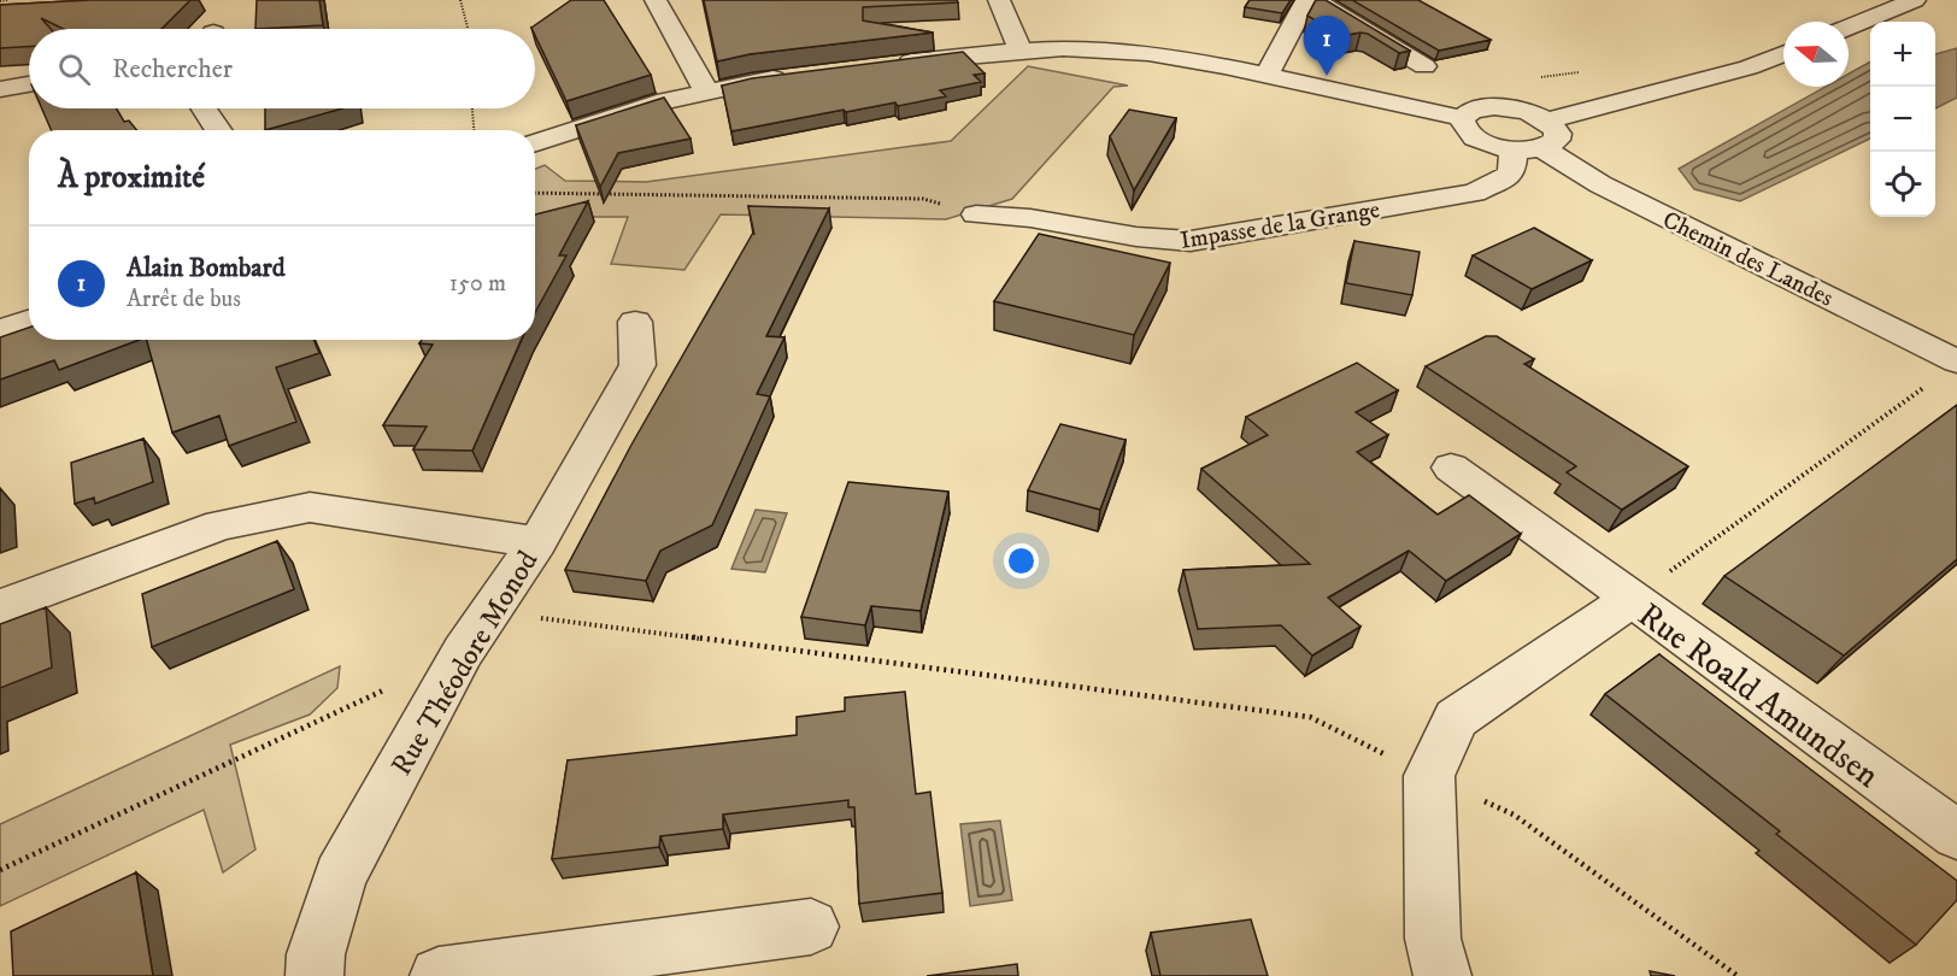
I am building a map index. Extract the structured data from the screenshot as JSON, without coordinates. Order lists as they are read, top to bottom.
{
  "streets": {
    "street": [
      "Impasse de la Grange",
      "Chemin des Landes",
      "Rue Théodore Monod",
      "Rue Roald Amundsen"
    ]
  },
  "crossings": [
    ["Impasse de la Grange", "Chemin des Landes"]
  ],
  "north": "left",
  "page": {
    "pins": "1",
    "map_buttons": ["+", "−"],
    "search": "Rechercher",
    "heading": "À proximité",
    "list": [
      {
        "mark": "1",
        "name": "Alain Bombard",
        "note": "Arrêt de bus",
        "value": "150 m"
      }
    ]
  }
}
